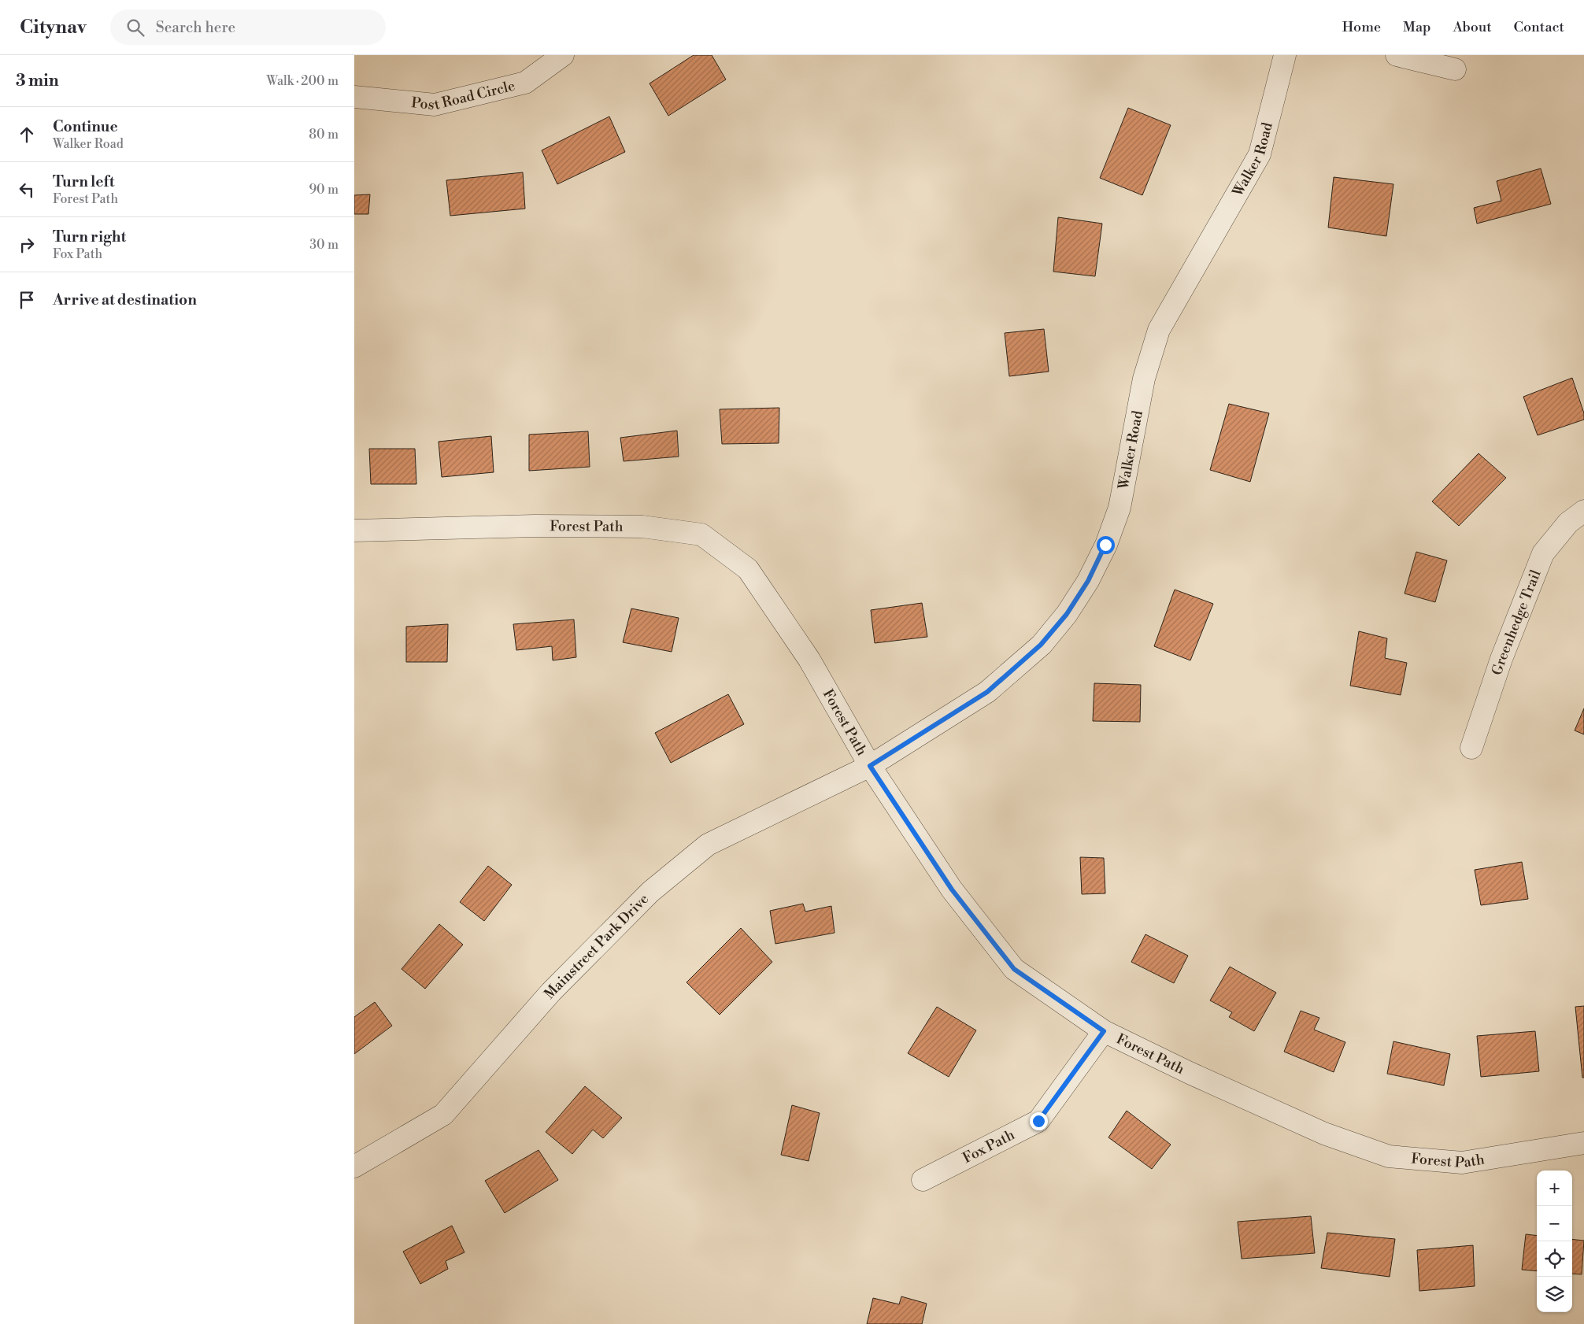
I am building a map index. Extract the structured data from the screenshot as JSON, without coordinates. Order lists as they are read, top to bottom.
{
  "streets": {
    "street": [
      "Post Road Circle",
      "Walker Road",
      "Forest Path",
      "Greenhedge Trail",
      "Mainstreet Park Drive",
      "Fox Path"
    ]
  },
  "crossings": [
    ["Walker Road", "Forest Path"],
    ["Walker Road", "Mainstreet Park Drive"],
    ["Forest Path", "Mainstreet Park Drive"],
    ["Forest Path", "Fox Path"]
  ],
  "page": {
    "header": "Citynav",
    "search": "Search here",
    "nav": [
      "Home",
      "Map",
      "About",
      "Contact"
    ],
    "heading": ["3 min", "Walk · 200 m"],
    "list": [
      ["Continue", "Walker Road", "80 m"],
      ["Turn left", "Forest Path", "90 m"],
      ["Turn right", "Fox Path", "30 m"],
      "Arrive at destination"
    ],
    "map_buttons": ["+", "−"]
  }
}
